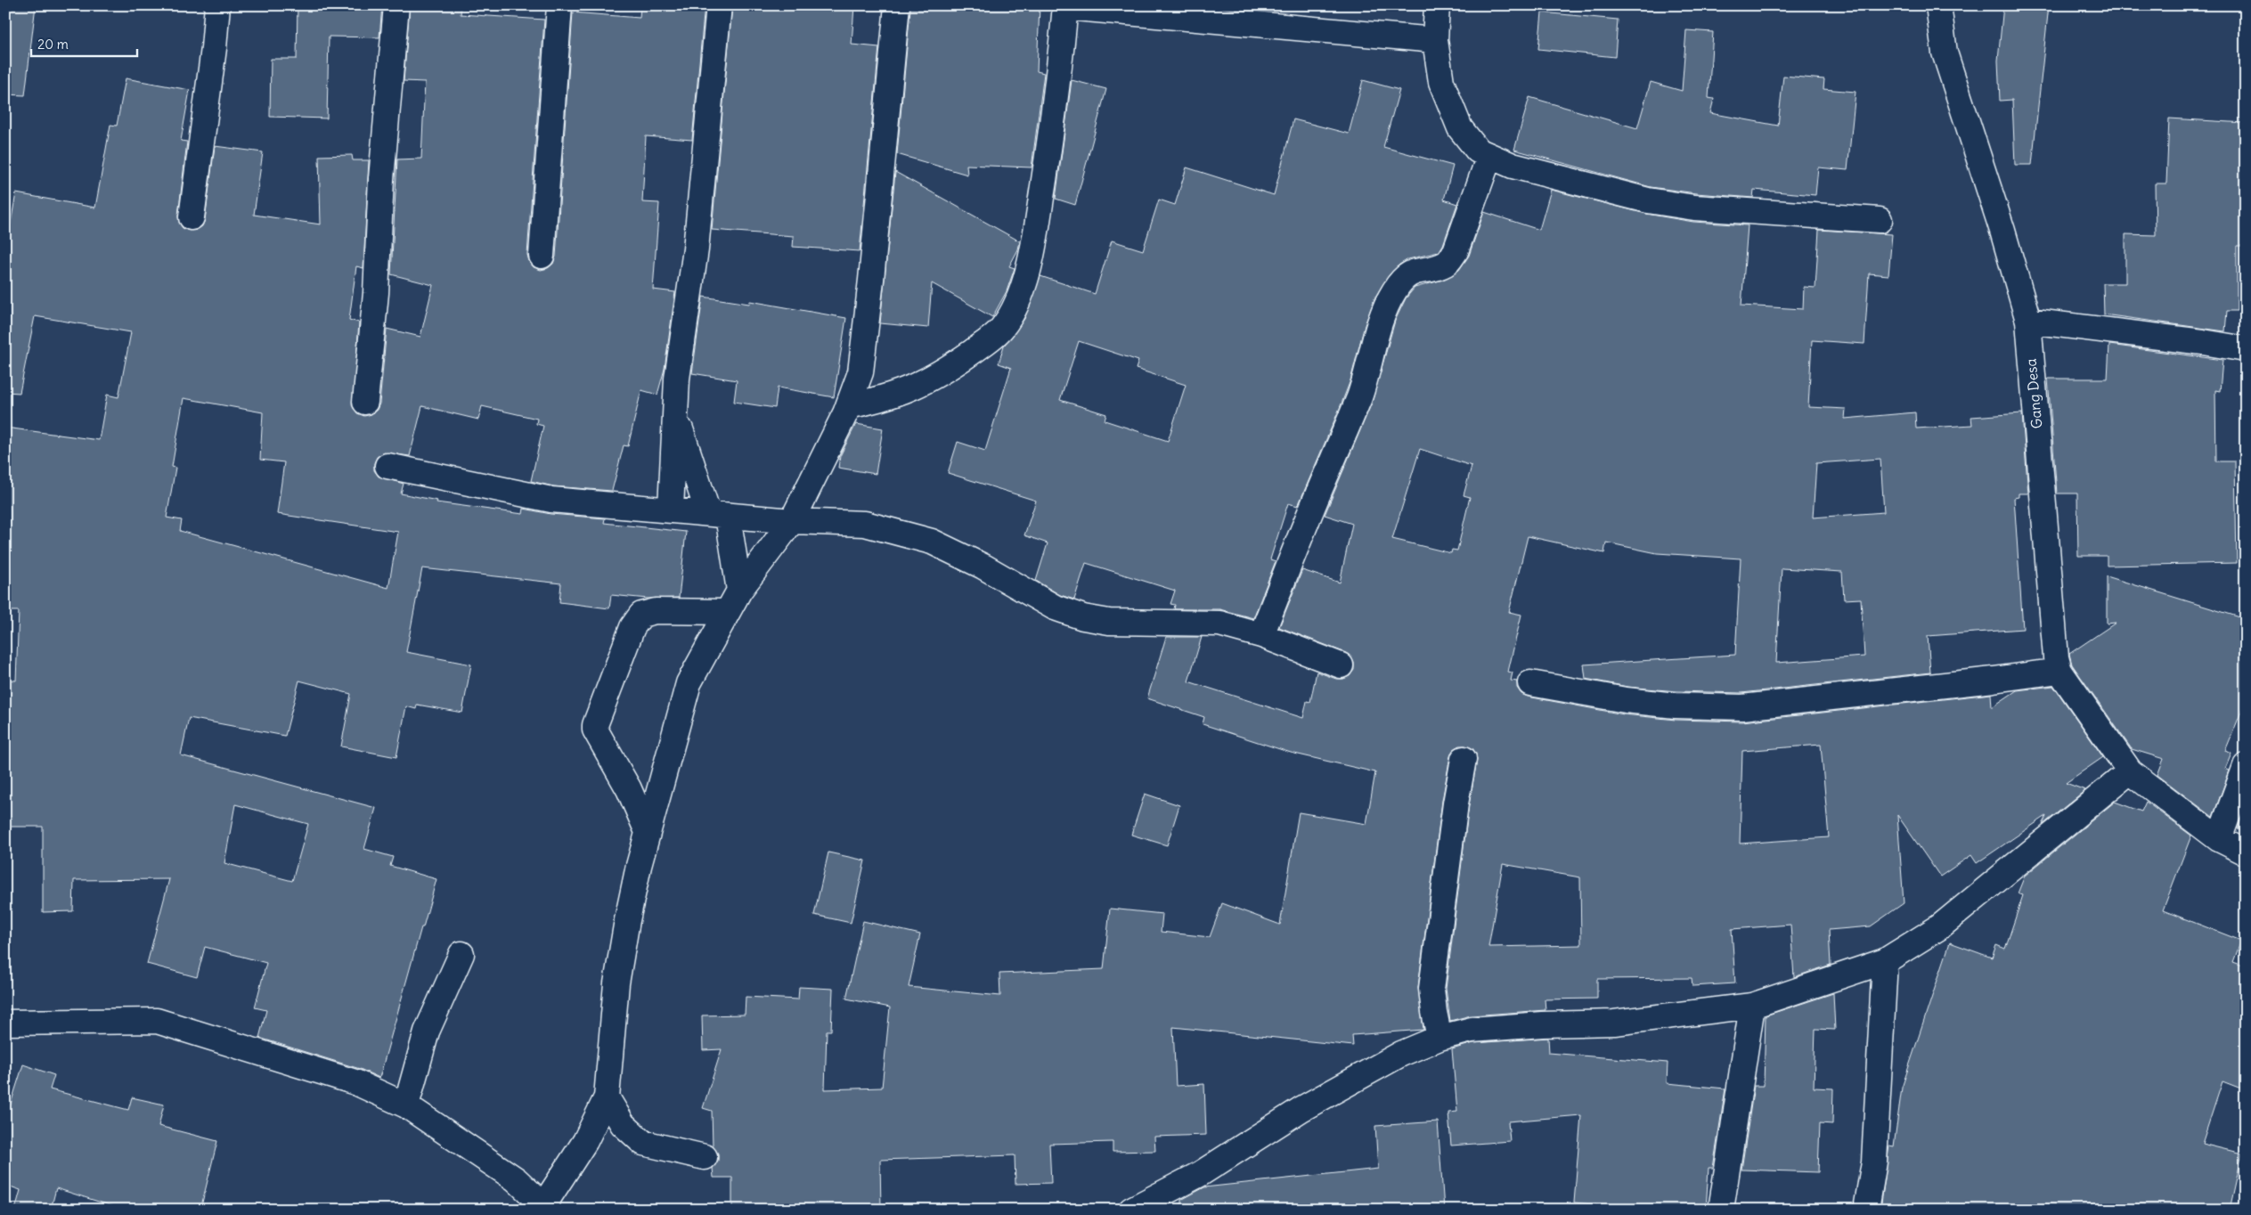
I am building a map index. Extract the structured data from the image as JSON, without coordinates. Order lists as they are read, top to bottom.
{
  "streets": {
    "street": ["Gang Desa"]
  },
  "scale_bar": "20 m"
}
